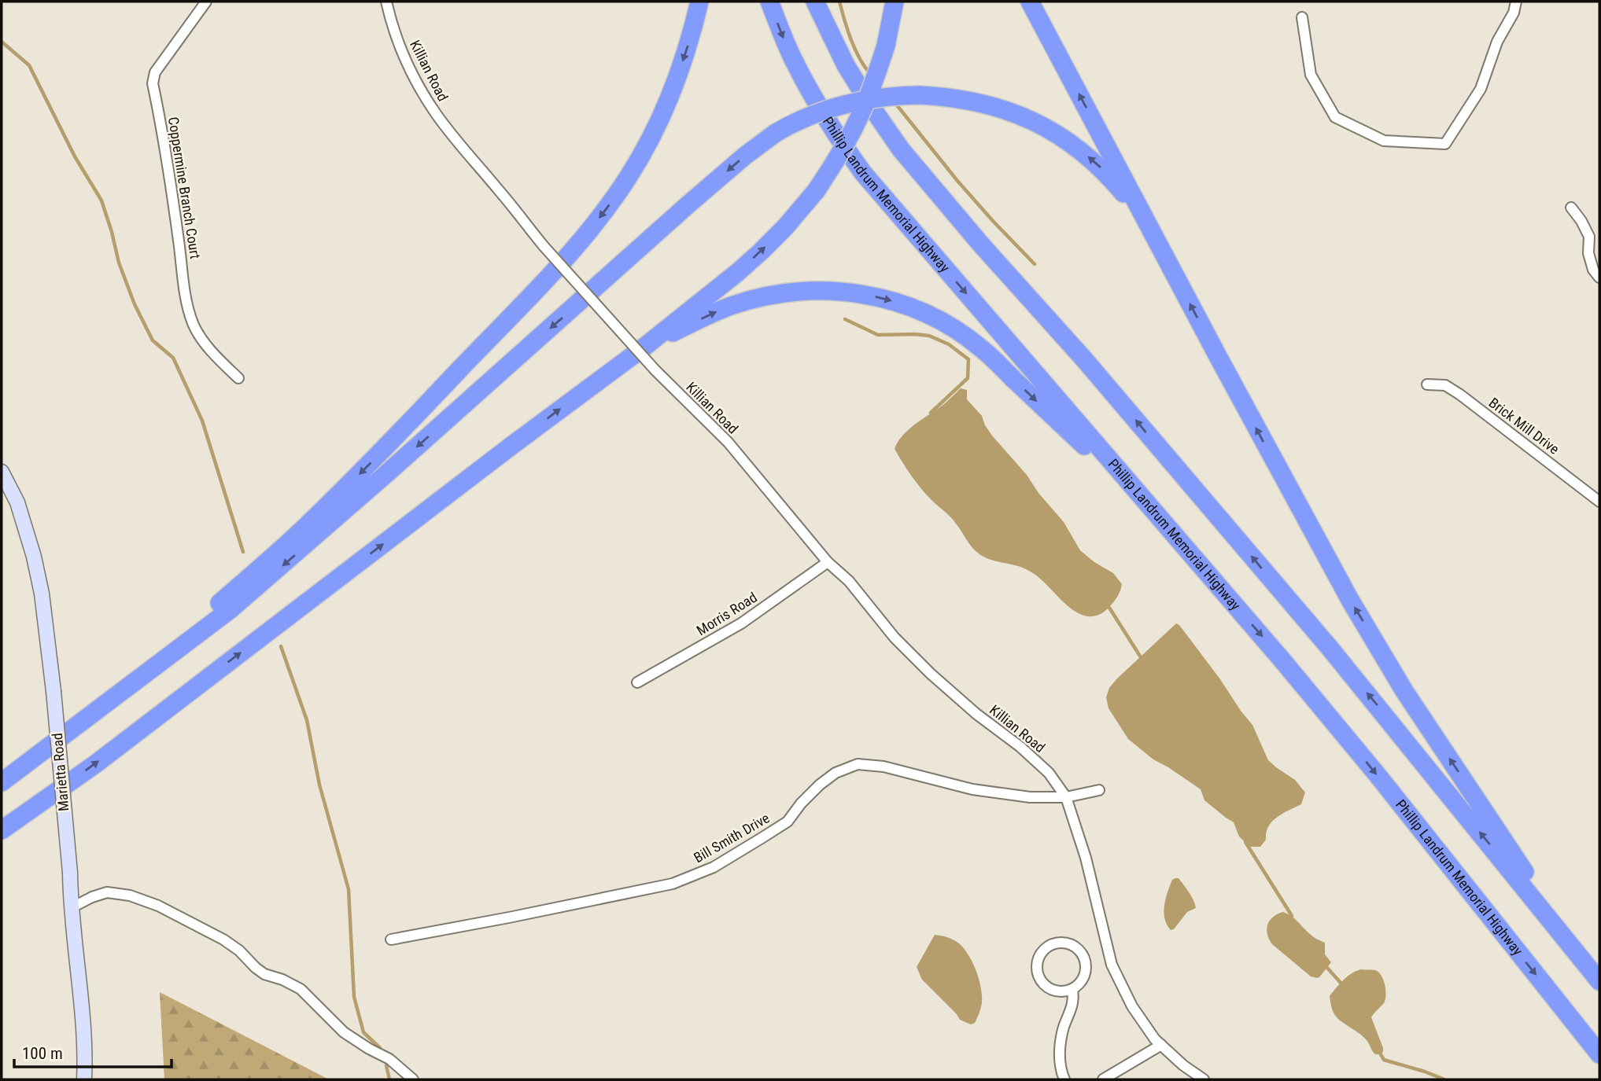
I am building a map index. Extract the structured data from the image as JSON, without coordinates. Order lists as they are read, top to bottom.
{
  "streets": {
    "highway": ["Phillip Landrum Memorial Highway"],
    "street": [
      "Killian Road",
      "Coppermine Branch Court",
      "Brick Mill Drive",
      "Morris Road",
      "Marietta Road",
      "Bill Smith Drive"
    ]
  },
  "crossings": [
    ["Killian Road", "Morris Road"],
    ["Killian Road", "Bill Smith Drive"]
  ],
  "scale_bar": "100 m"
}
